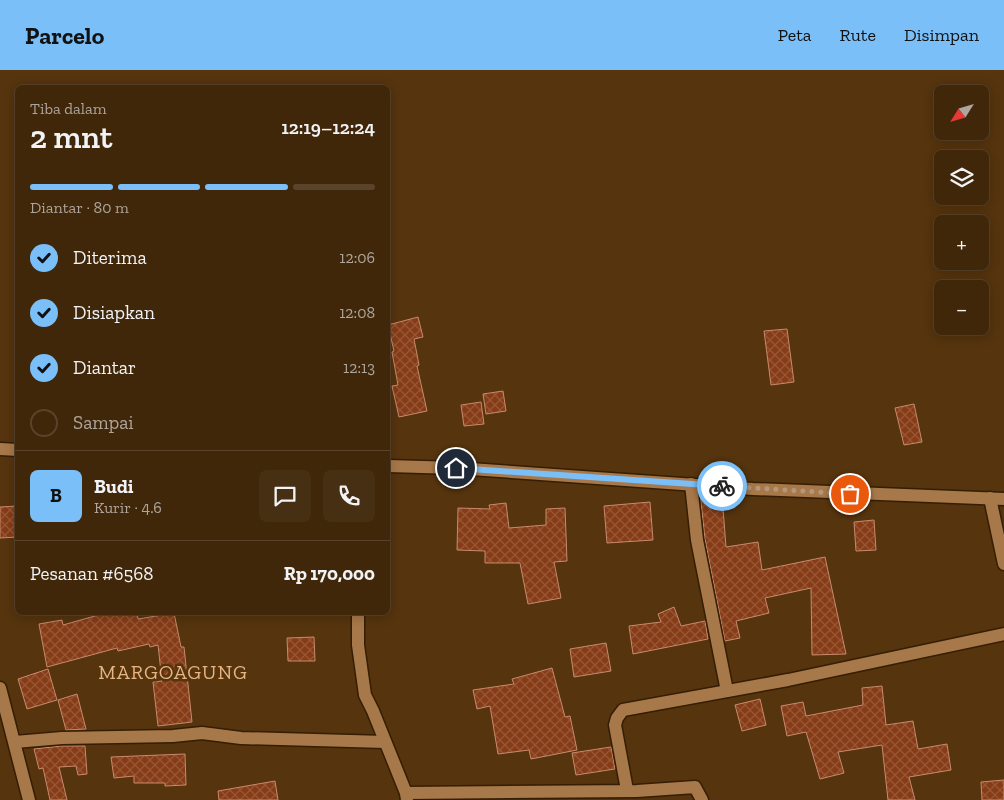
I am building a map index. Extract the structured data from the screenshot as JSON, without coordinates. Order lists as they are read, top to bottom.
{
  "districts": ["MARGOAGUNG"],
  "north": "bottom left",
  "page": {
    "header": "Parcelo",
    "nav": ["Peta", "Rute", "Disimpan"],
    "map_buttons": ["+", "−"],
    "heading": ["2 mnt", "Tiba dalam", "12:19–12:24"],
    "panel": [
      "Budi",
      "Kurir · 4.6",
      "Pesanan #6568",
      "Rp 170,000"
    ],
    "bar": "Diantar · 80 m",
    "list": [
      ["Diterima", "12:06"],
      ["Disiapkan", "12:08"],
      ["Diantar", "12:13"],
      "Sampai"
    ],
    "round": "B"
  }
}
